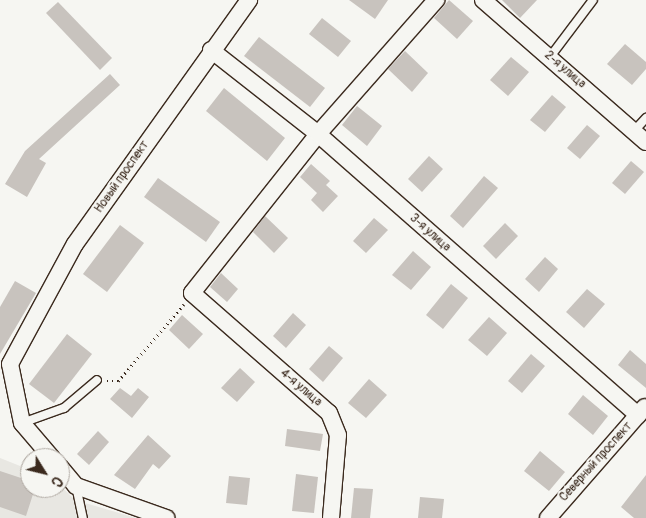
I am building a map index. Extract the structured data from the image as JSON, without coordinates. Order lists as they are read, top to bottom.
{
  "streets": {
    "street": [
      "2-я улица",
      "Новый проспект",
      "3-я улица",
      "4-я улица",
      "Северный проспект"
    ]
  },
  "crossings": [
    ["Новый проспект", "3-я улица"],
    ["3-я улица", "Северный проспект"]
  ],
  "north": "bottom right"
}
